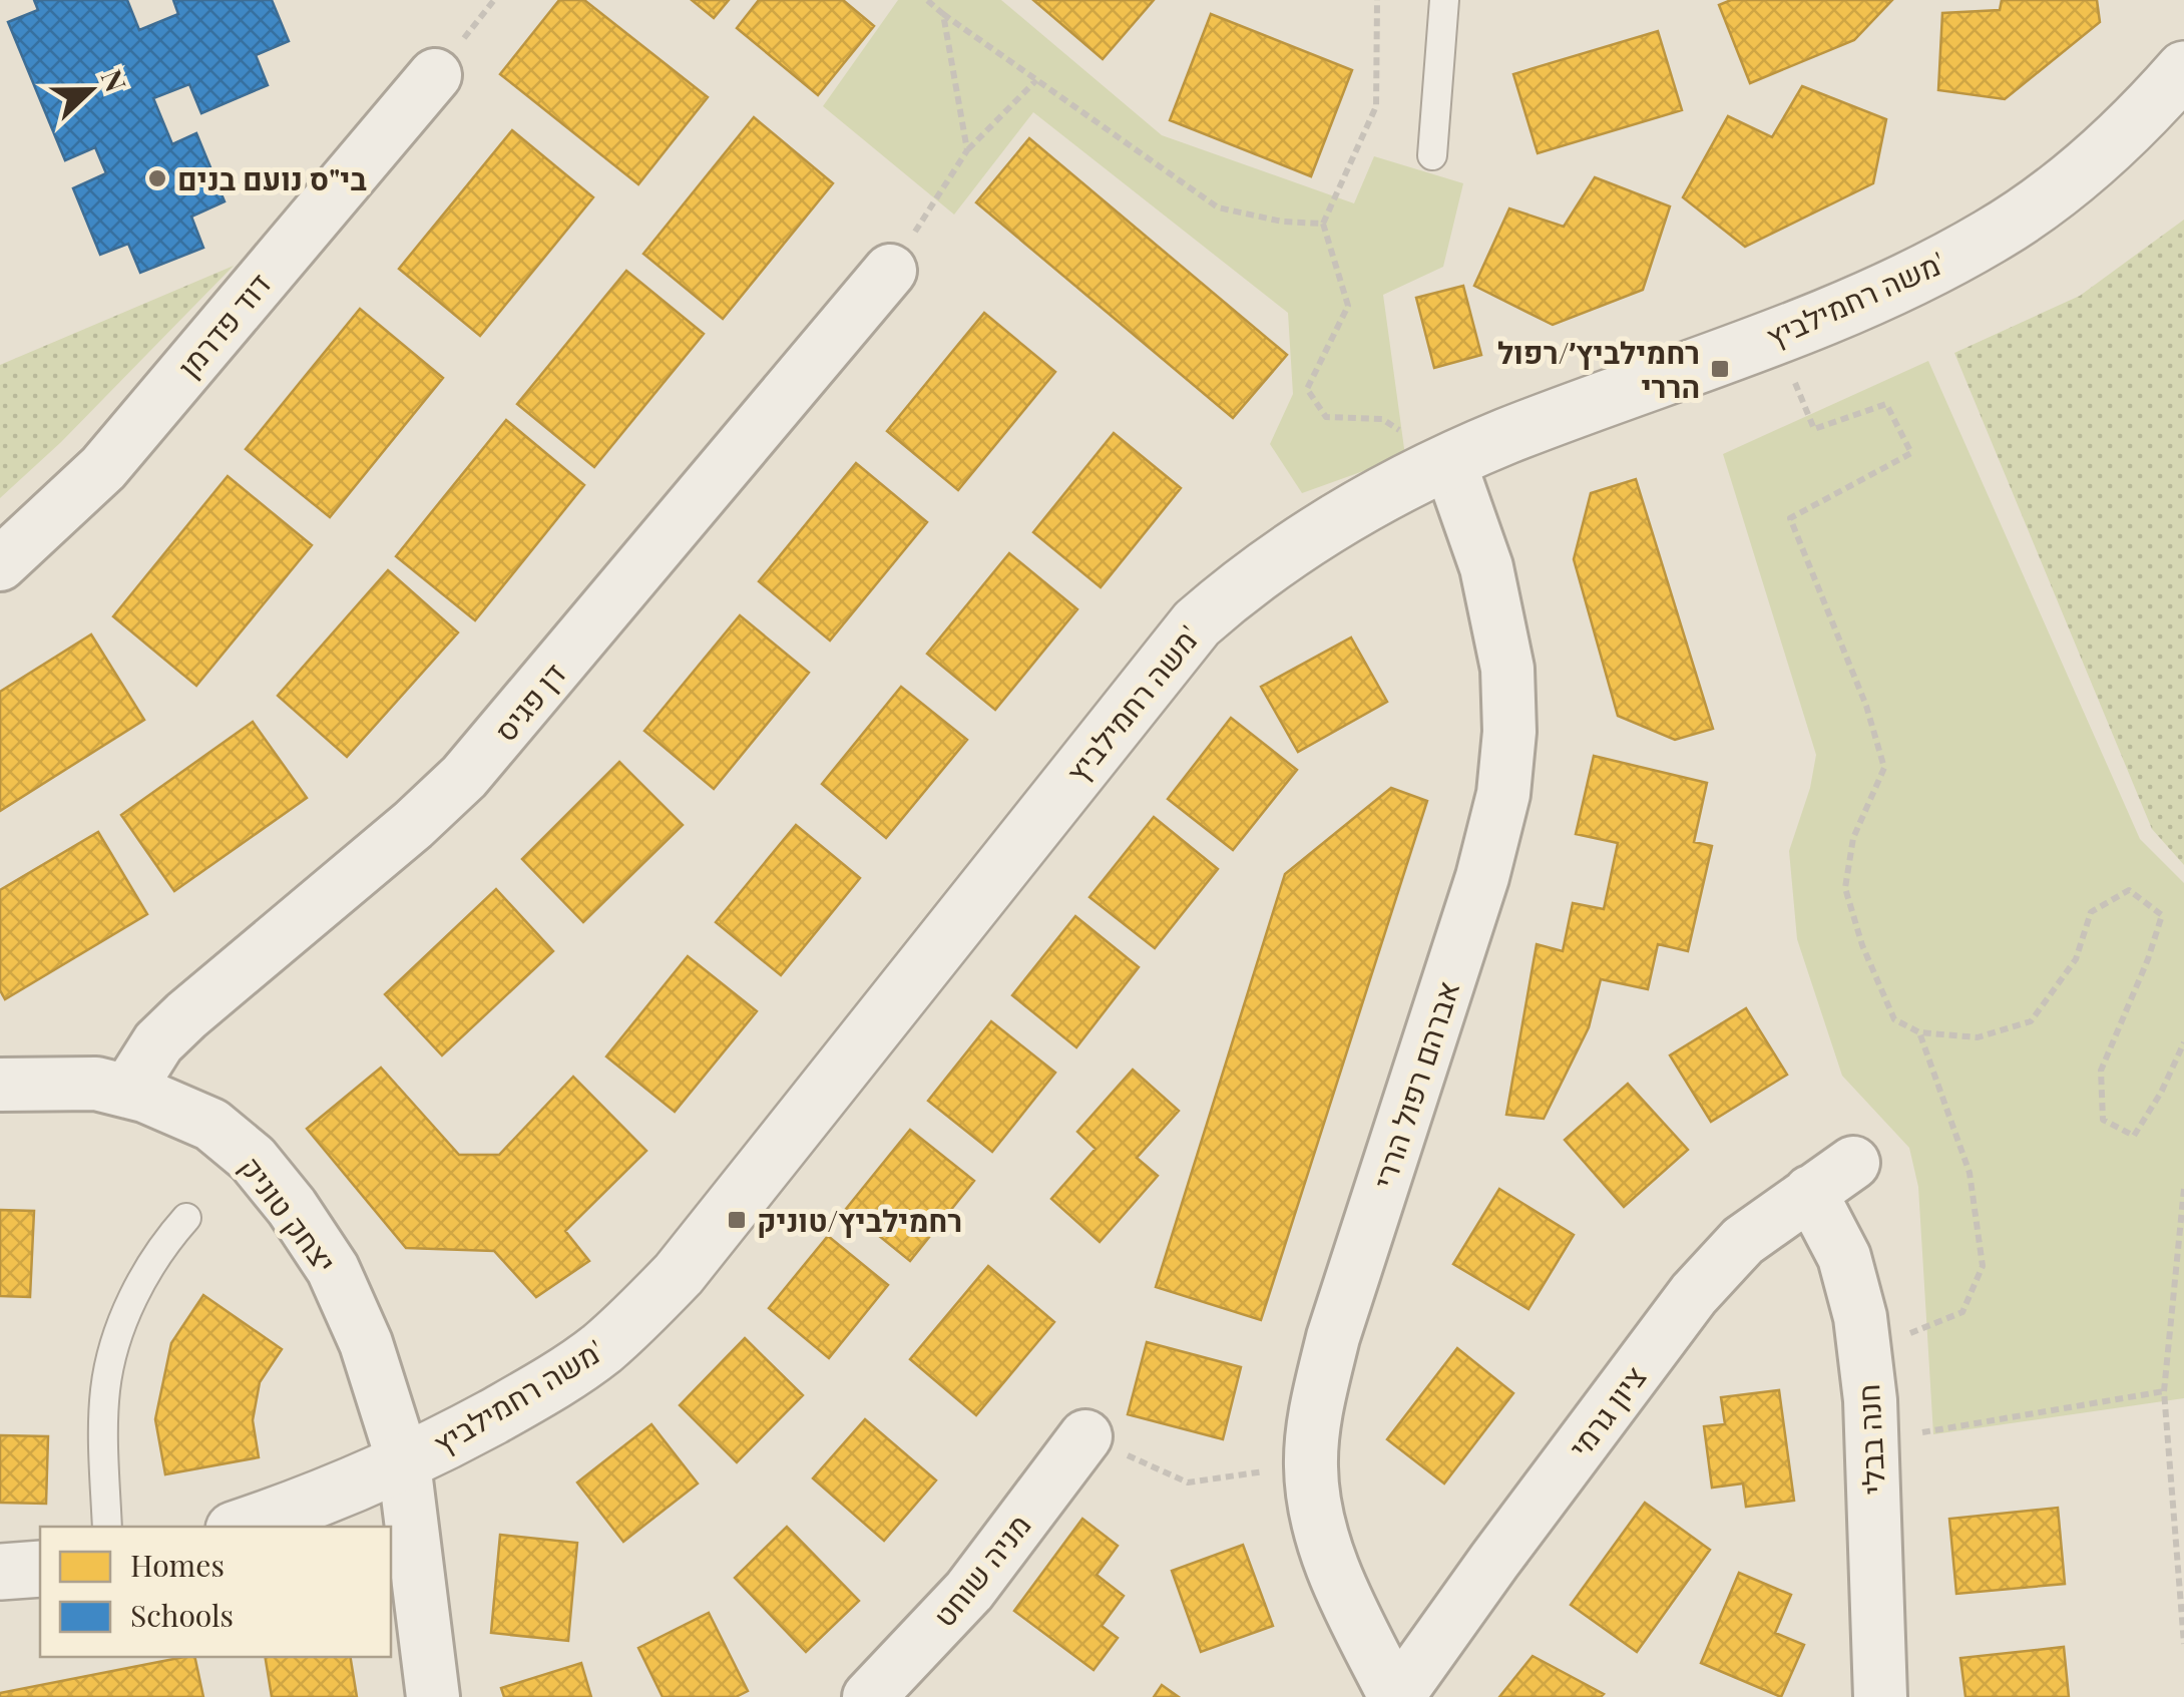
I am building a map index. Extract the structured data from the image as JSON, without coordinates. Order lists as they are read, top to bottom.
{
  "streets": {
    "street": [
      "משה רחמילביץ'",
      "דוד פדרמן",
      "דן פגיס",
      "אברהם רפול הררי",
      "יצחק טוניק",
      "ציון גרמי",
      "חנה בבלי",
      "מניה שוחט"
    ]
  },
  "crossings": [
    ["משה רחמילביץ'", "אברהם רפול הררי"],
    ["משה רחמילביץ'", "יצחק טוניק"],
    ["דן פגיס", "יצחק טוניק"],
    ["אברהם רפול הררי", "ציון גרמי"],
    ["ציון גרמי", "חנה בבלי"]
  ],
  "places": {
    "other": ["בי\"ס נועם בנים"],
    "transit": ["רחמילביץ׳/רפול הררי", "רחמילביץ/טוניק"]
  },
  "legend": ["Homes", "Schools"],
  "north": "right"
}
